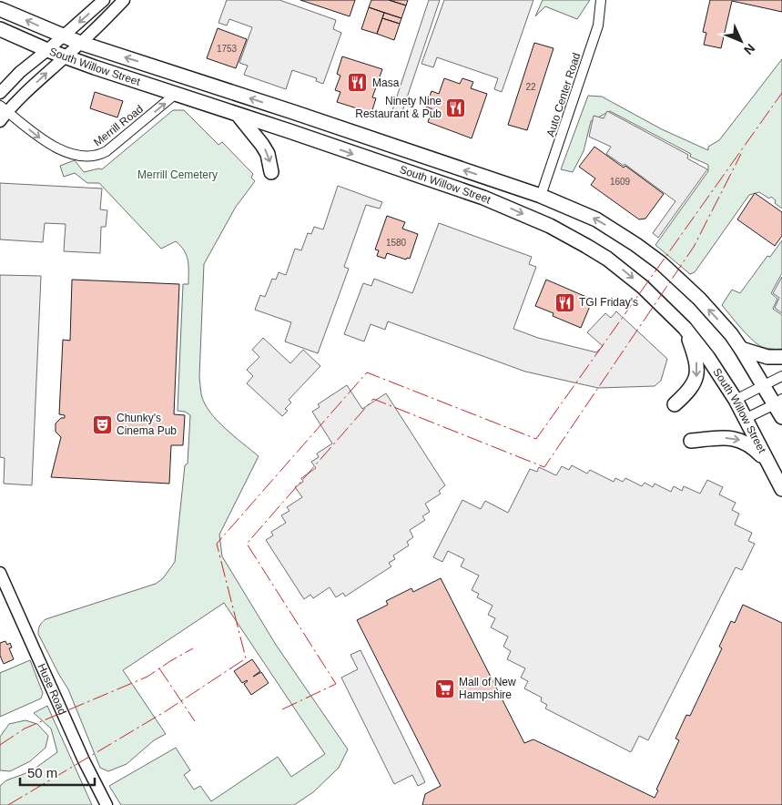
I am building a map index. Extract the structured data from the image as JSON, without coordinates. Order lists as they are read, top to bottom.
{
  "streets": {
    "main road": ["South Willow Street"],
    "street": ["Auto Center Road", "Merrill Road", "Huse Road"]
  },
  "crossings": [
    ["South Willow Street", "Auto Center Road"],
    ["South Willow Street", "Merrill Road"]
  ],
  "one_way": ["Merrill Road"],
  "parks": ["Merrill Cemetery"],
  "places": {
    "restaurant": ["Masa", "Ninety Nine Restaurant & Pub", "TGI Friday's"],
    "theatre": ["Chunky's Cinema Pub"],
    "supermarket": ["Mall of New Hampshire"]
  },
  "house_numbers": [
    "1753",
    "22",
    "1609",
    "1580"
  ],
  "scale_bar": "50 m",
  "north": "bottom right"
}
